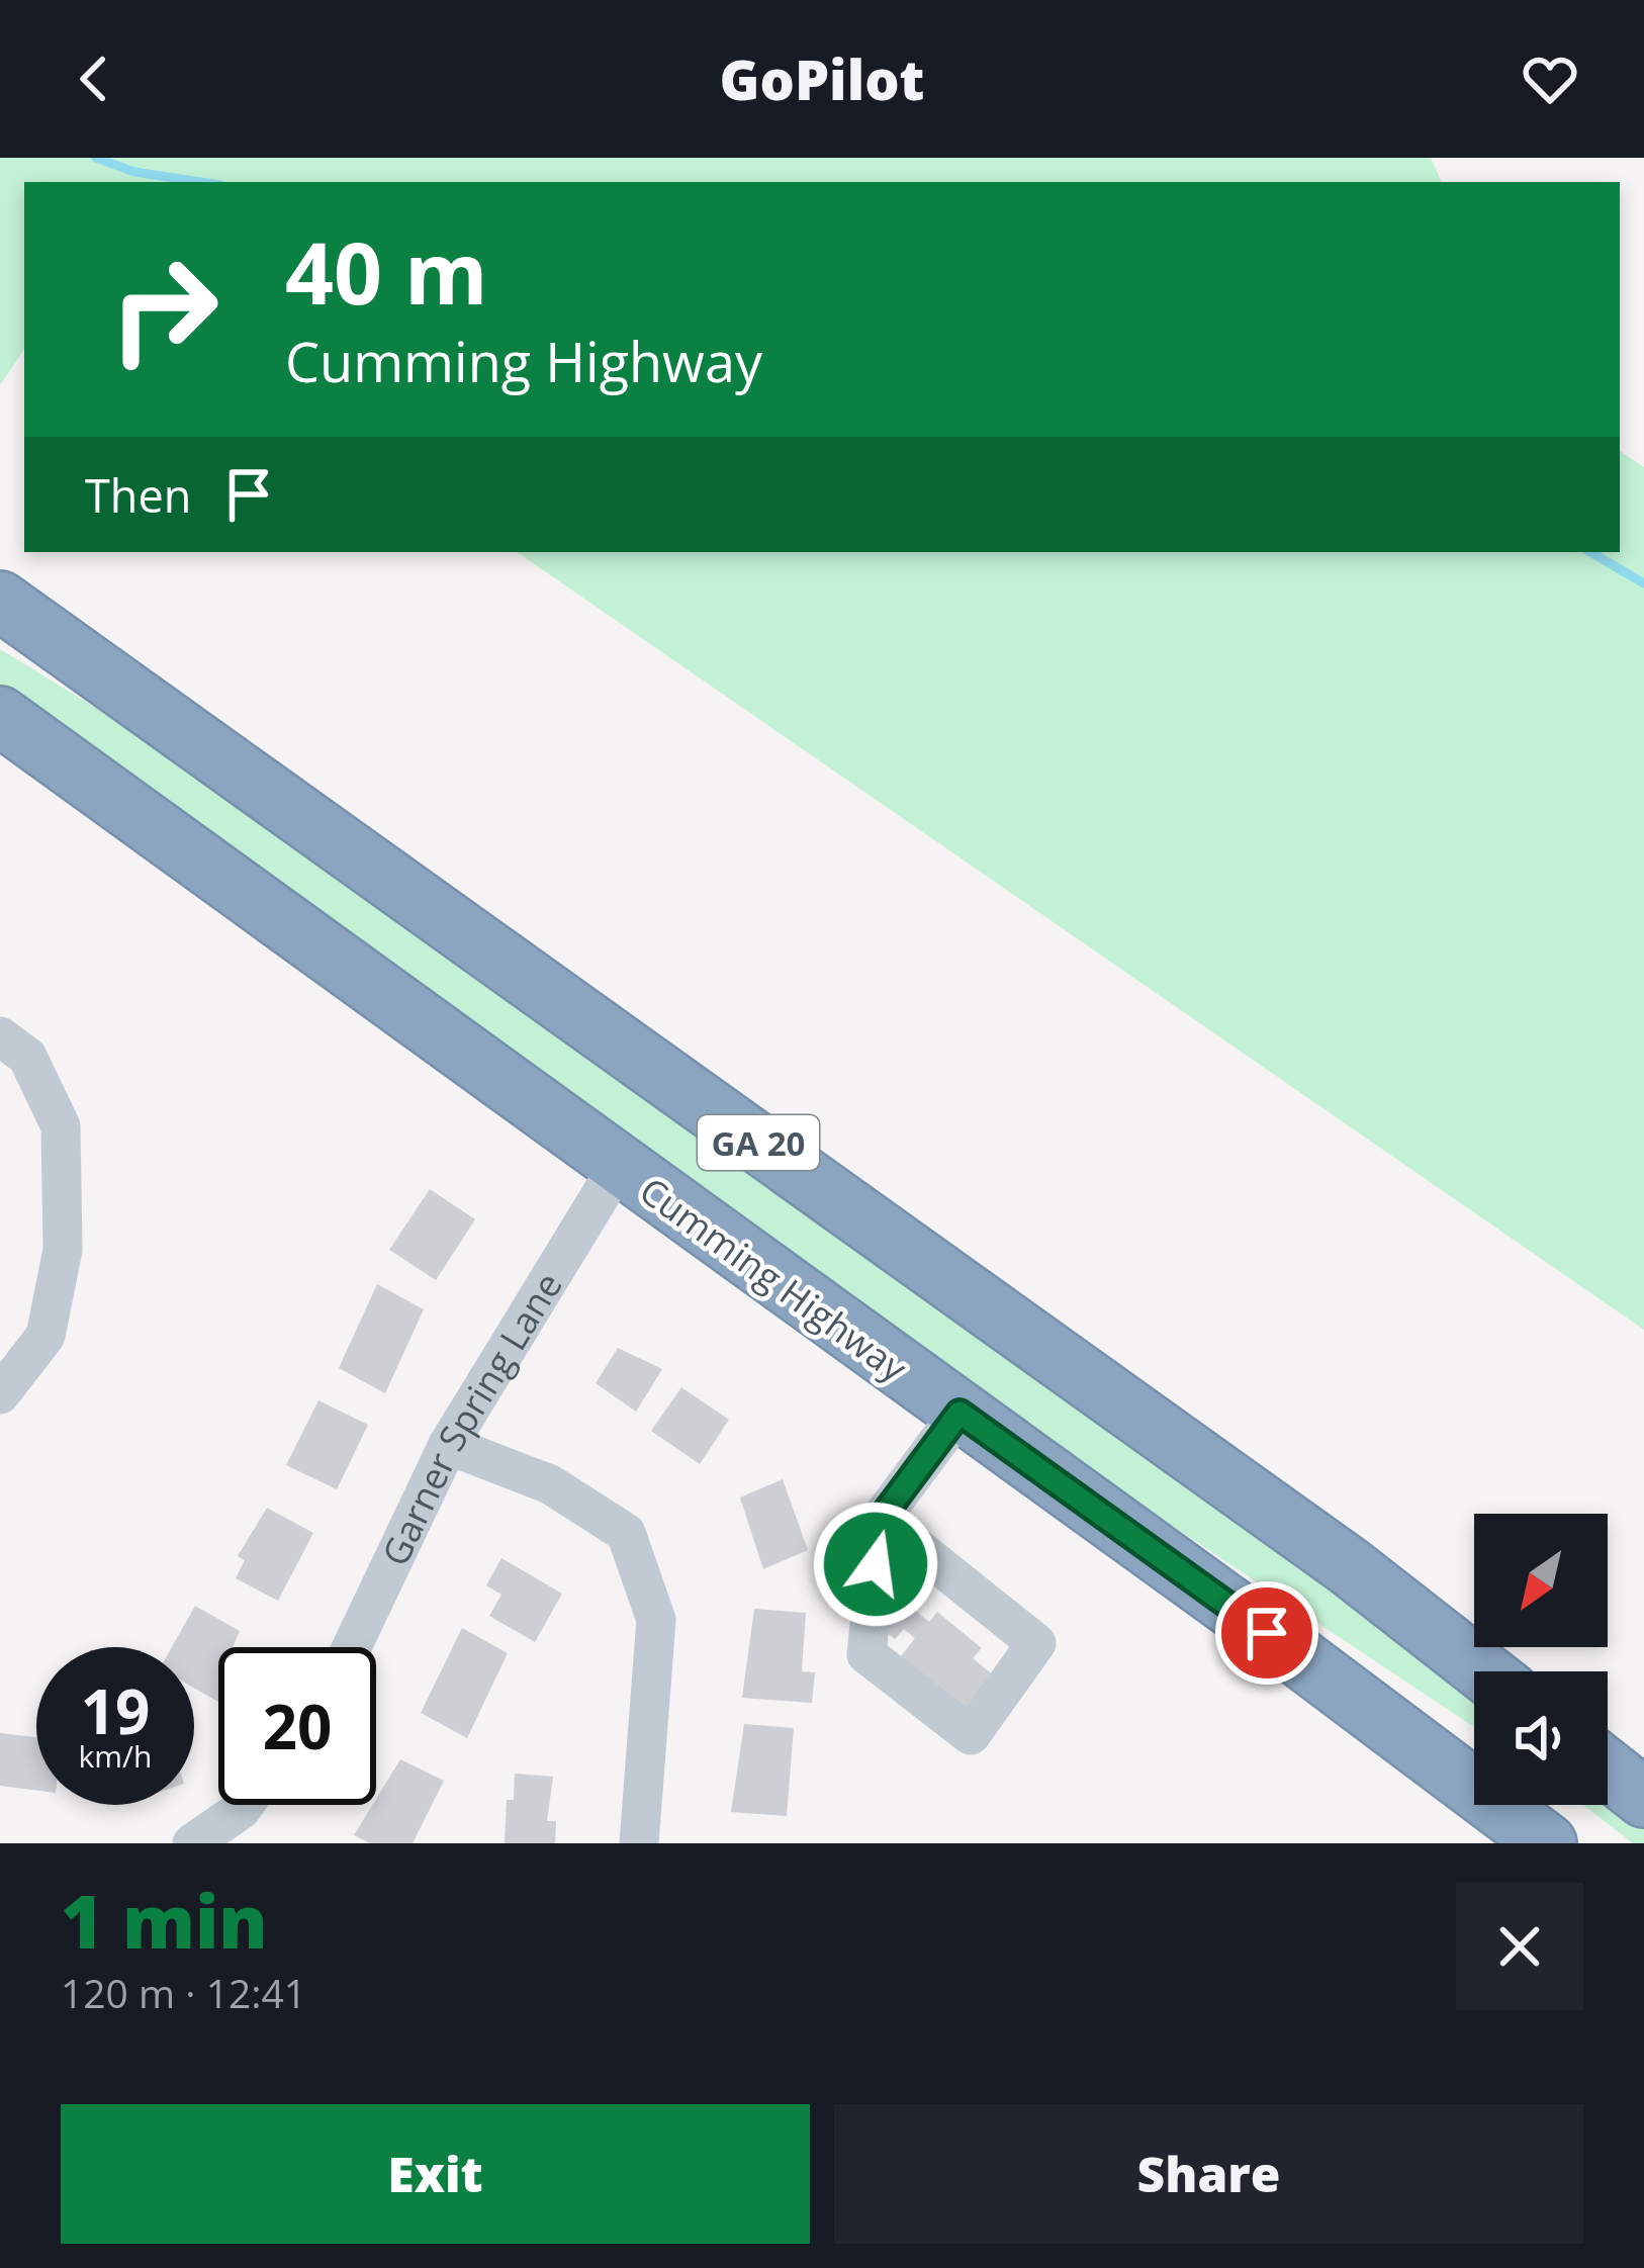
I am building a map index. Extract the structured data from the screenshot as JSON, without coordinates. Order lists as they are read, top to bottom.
{
  "streets": {
    "highway": ["GA 20", "Cumming Highway"],
    "street": ["Garner Spring Lane"]
  },
  "crossings": [
    ["Cumming Highway", "Garner Spring Lane"]
  ],
  "north": "bottom left",
  "page": {
    "header": "GoPilot",
    "turn": ["40 m", "Cumming Highway"],
    "then": "Then",
    "speed": "19 km/h",
    "limit": "20",
    "heading": ["1 min", "120 m · 12:41"],
    "buttons": ["Exit", "Share"]
  }
}
